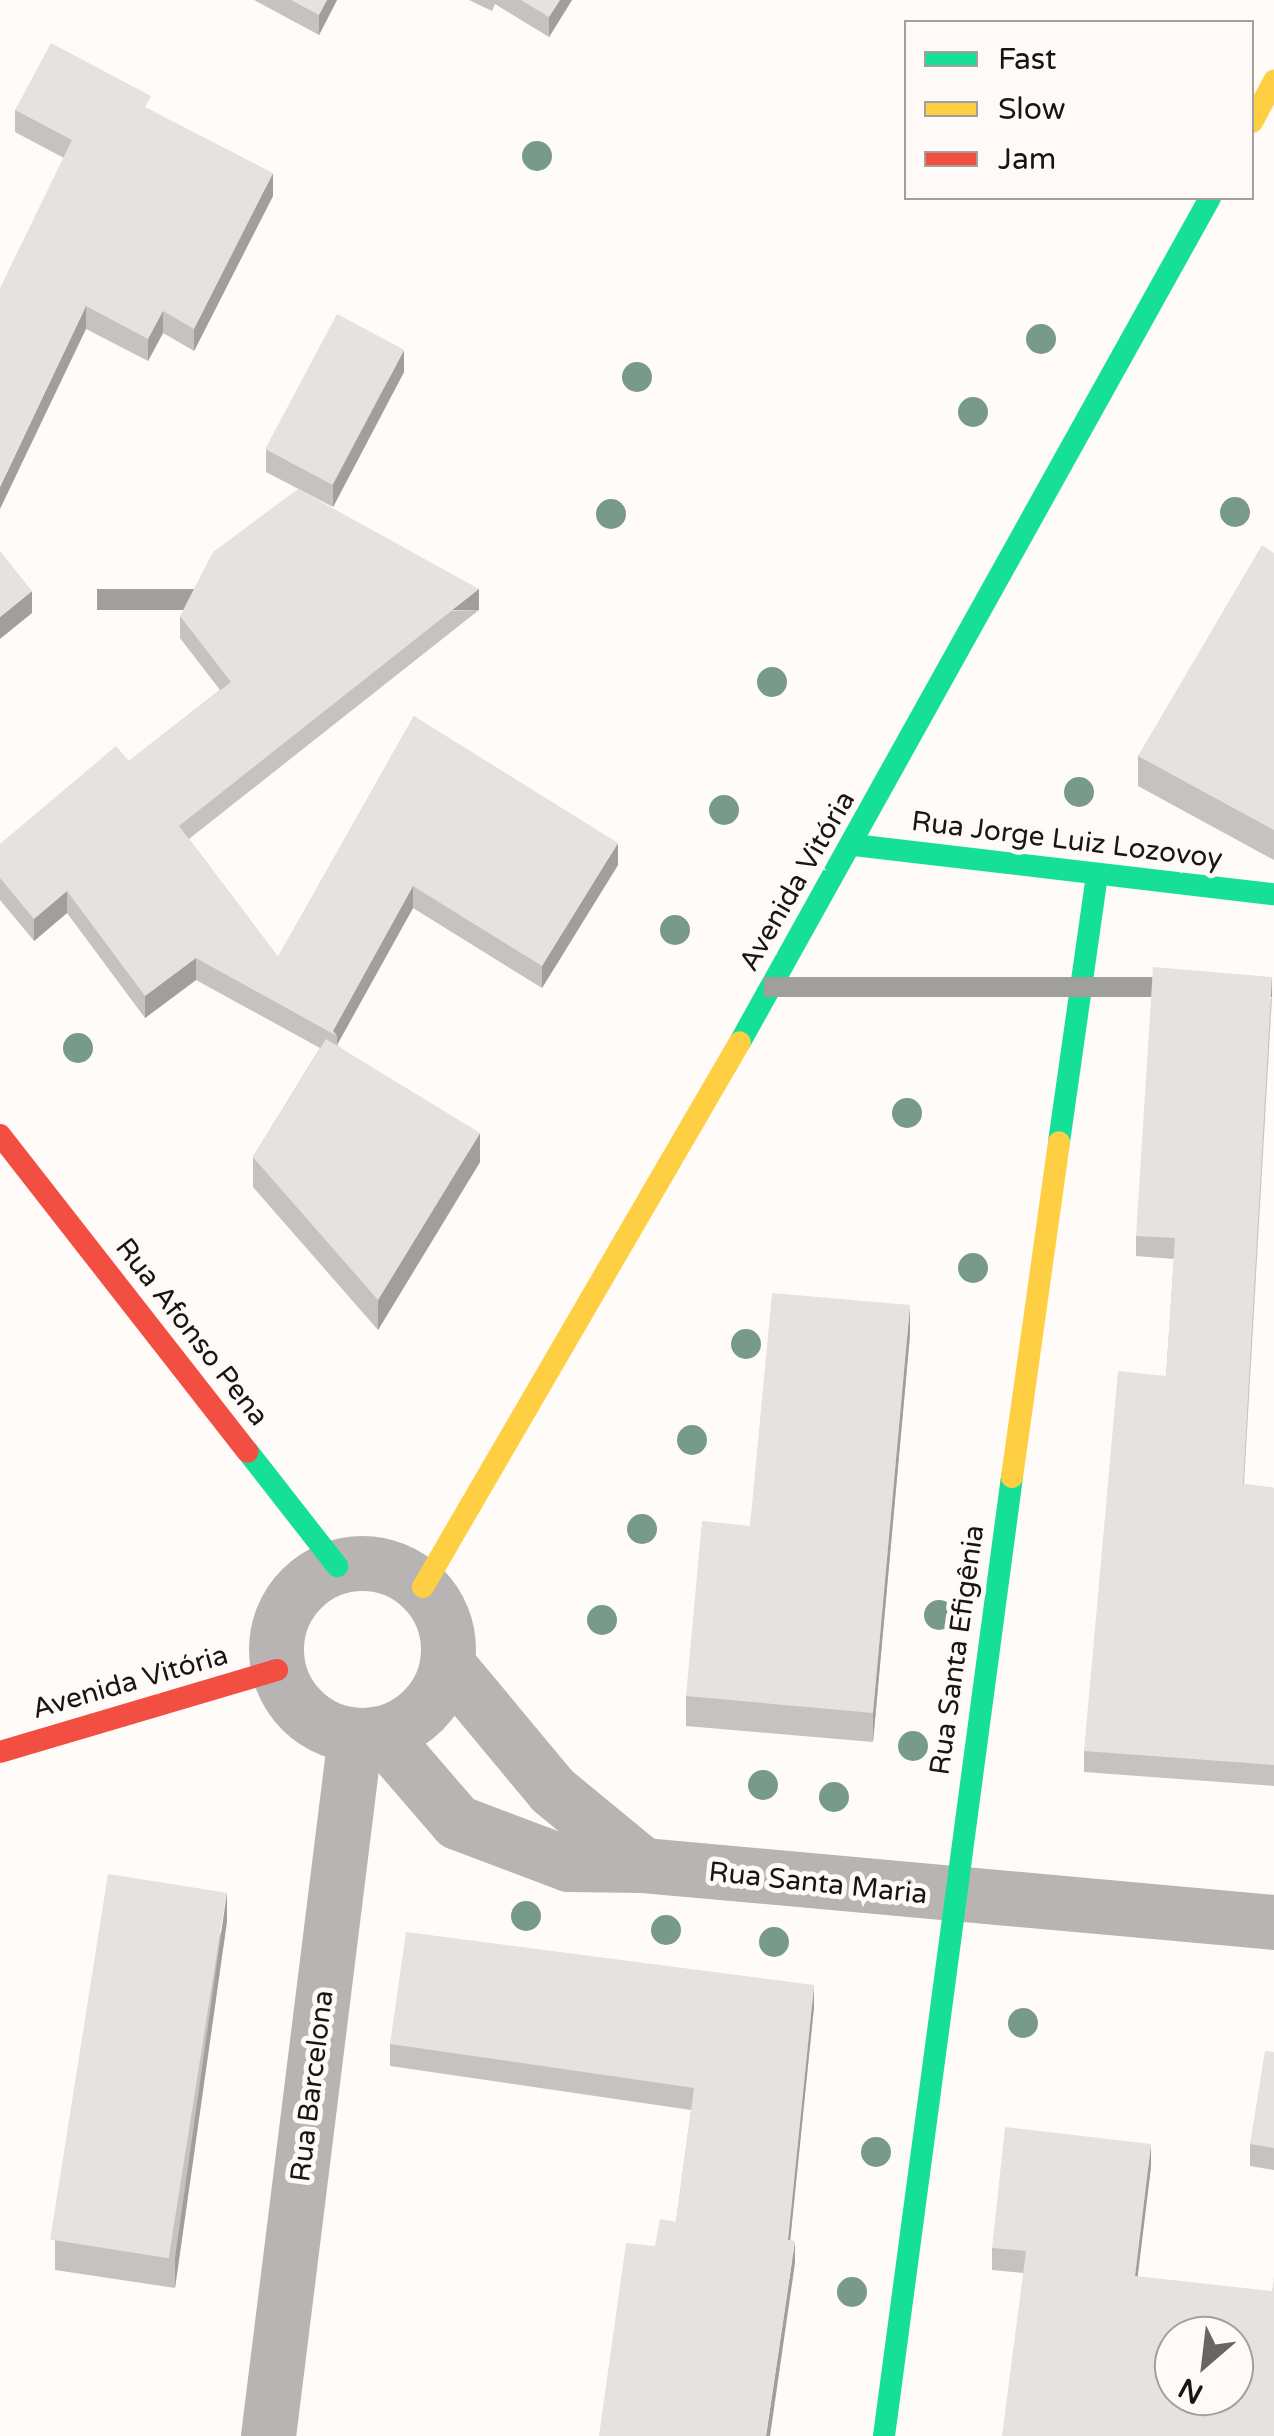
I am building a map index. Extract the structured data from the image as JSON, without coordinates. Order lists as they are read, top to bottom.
{
  "streets": {
    "street": [
      "Rua Jorge Luiz Lozovoy",
      "Avenida Vitória",
      "Rua Afonso Pena",
      "Rua Santa Efigênia",
      "Rua Santa Maria",
      "Rua Barcelona"
    ]
  },
  "crossings": [
    ["Rua Jorge Luiz Lozovoy", "Avenida Vitória"],
    ["Rua Jorge Luiz Lozovoy", "Rua Santa Efigênia"],
    ["Avenida Vitória", "Rua Afonso Pena"],
    ["Avenida Vitória", "Rua Santa Maria"],
    ["Avenida Vitória", "Rua Barcelona"],
    ["Rua Afonso Pena", "Rua Santa Maria"],
    ["Rua Afonso Pena", "Rua Barcelona"],
    ["Rua Santa Efigênia", "Rua Santa Maria"],
    ["Rua Santa Maria", "Rua Barcelona"]
  ],
  "legend": ["Fast", "Slow", "Jam"],
  "north": "bottom left"
}
